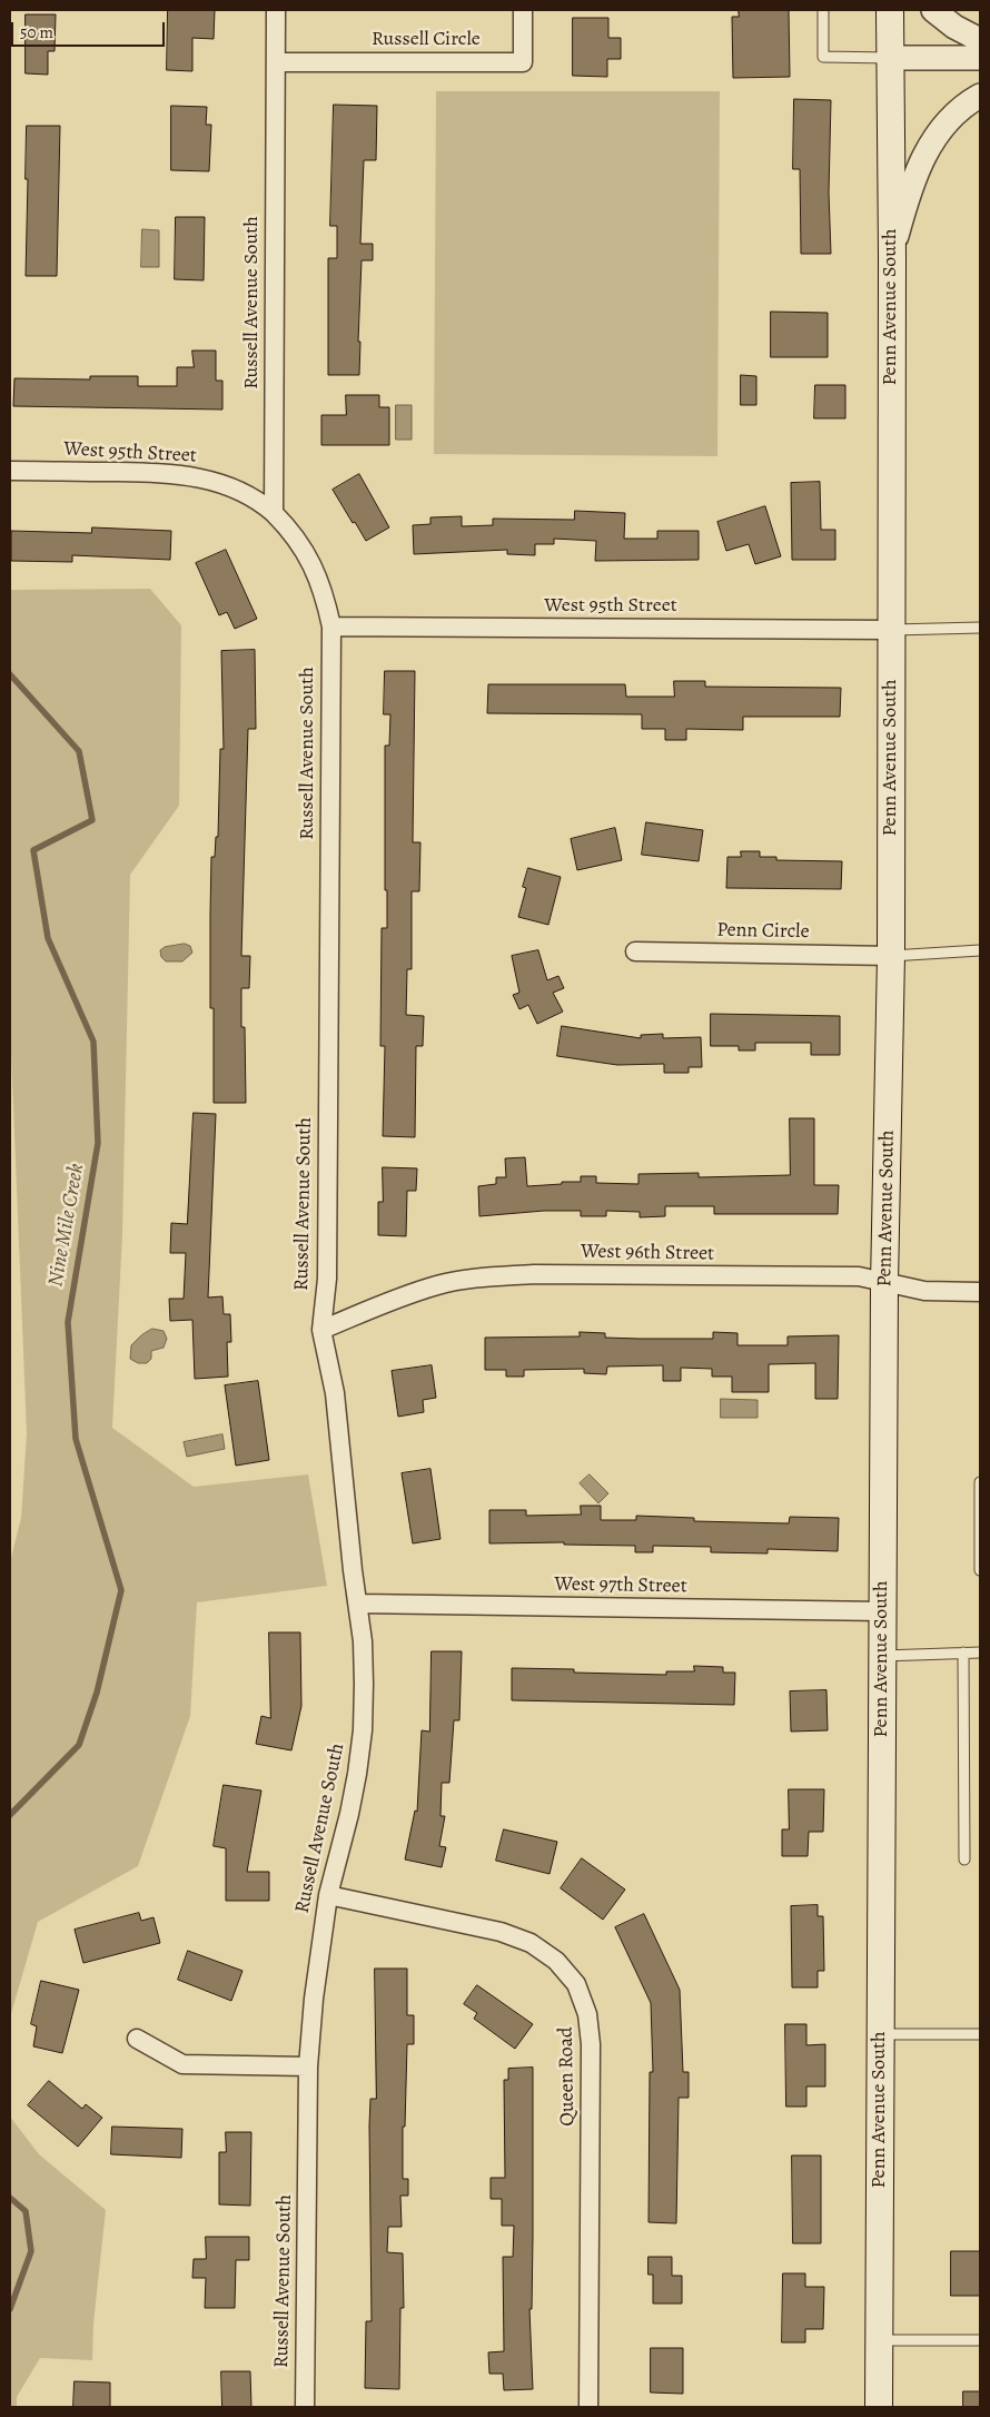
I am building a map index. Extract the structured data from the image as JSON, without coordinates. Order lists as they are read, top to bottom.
{
  "streets": {
    "main road": ["Penn Avenue South"],
    "street": [
      "Russell Circle",
      "Russell Avenue South",
      "West 95th Street",
      "Penn Circle",
      "West 96th Street",
      "West 97th Street",
      "Queen Road"
    ]
  },
  "crossings": [
    ["Russell Circle", "Russell Avenue South"],
    ["Russell Avenue South", "West 95th Street"],
    ["Russell Avenue South", "West 96th Street"],
    ["Russell Avenue South", "West 97th Street"],
    ["Russell Avenue South", "Queen Road"],
    ["Penn Avenue South", "West 95th Street"],
    ["Penn Avenue South", "Penn Circle"],
    ["Penn Avenue South", "West 96th Street"],
    ["Penn Avenue South", "West 97th Street"]
  ],
  "water": ["Nine Mile Creek"],
  "scale_bar": "50 m"
}
